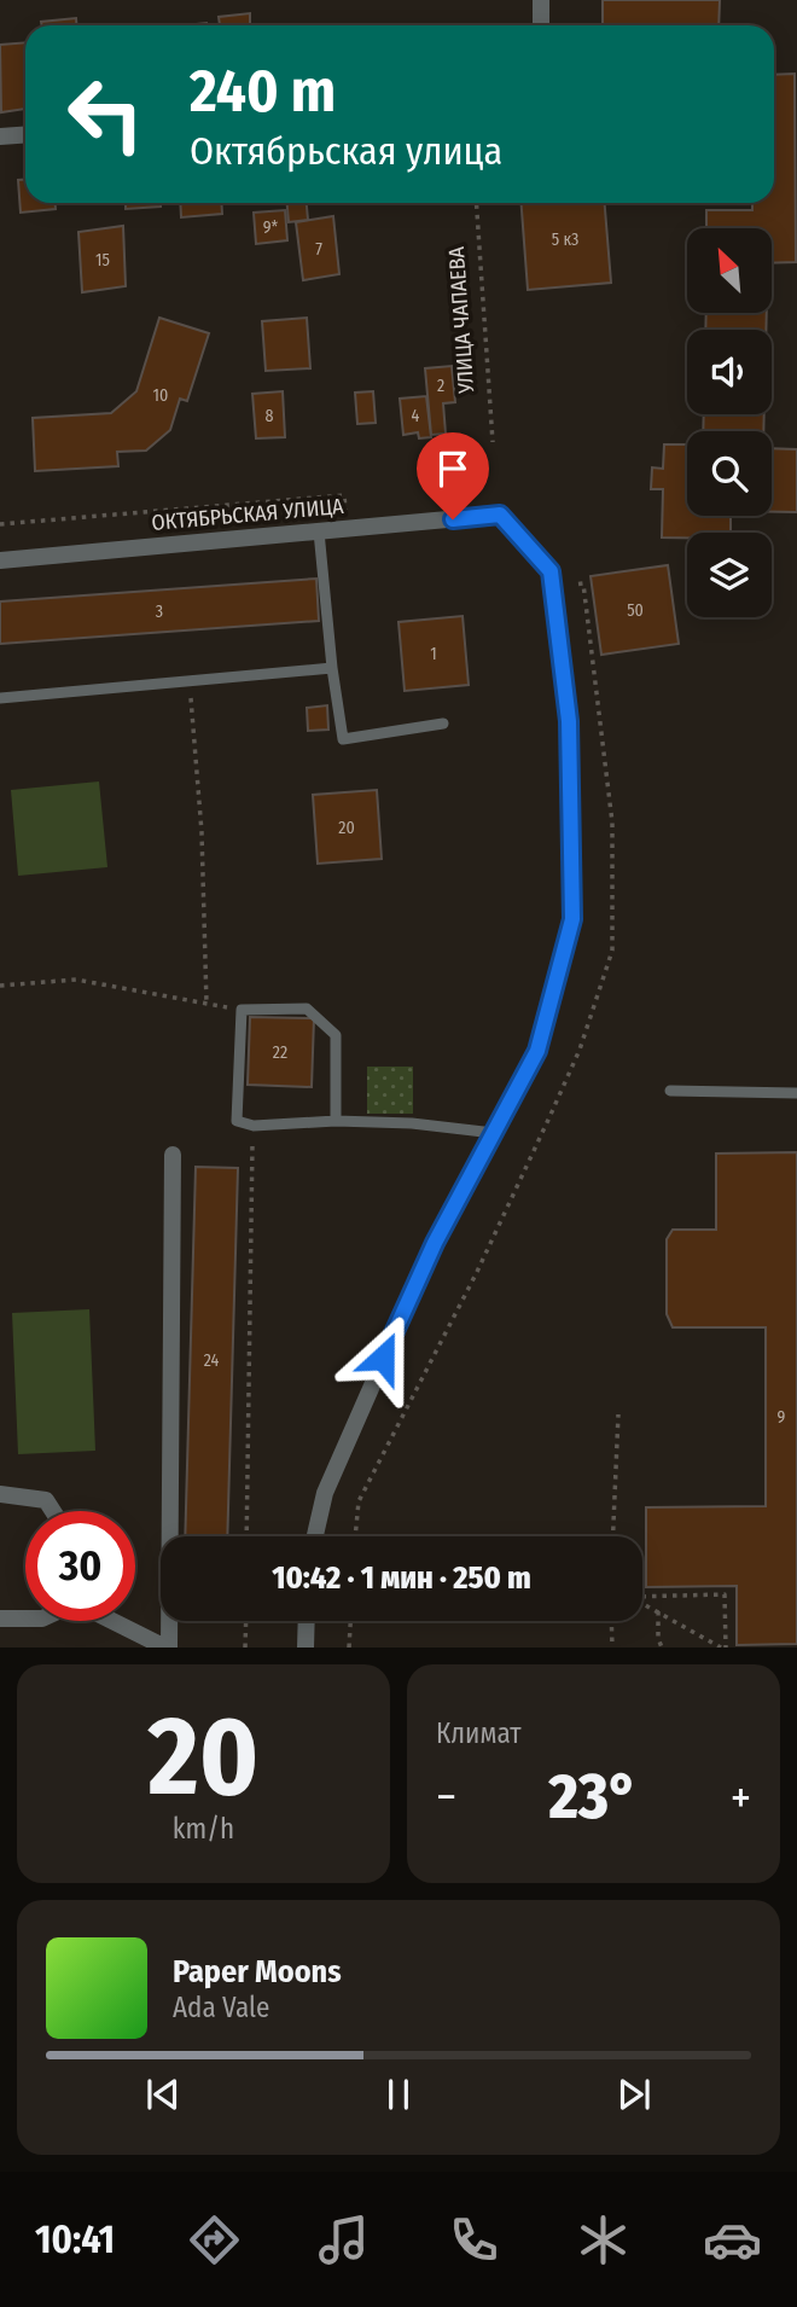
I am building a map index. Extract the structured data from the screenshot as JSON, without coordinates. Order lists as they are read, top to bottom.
{
  "streets": {
    "street": ["ОКТЯБРЬСКАЯ УЛИЦА"],
    "path": ["УЛИЦА ЧАПАЕВА"]
  },
  "house_numbers": [
    "9*",
    "5 к3",
    "7",
    "15",
    "2",
    "10",
    "8",
    "4",
    "50",
    "3",
    "1",
    "20",
    "22",
    "24",
    "9"
  ],
  "north": "top left",
  "page": {
    "turn": ["240 m", "Октябрьская улица"],
    "limit": "30",
    "trip": "10:42 · 1 мин · 250 m",
    "tile": [
      ["20", "km/h"],
      "Климат"
    ],
    "heat": ["−", "23°", "+"],
    "song": ["Paper Moons", "Ada Vale"],
    "tabs": "10:41"
  }
}
